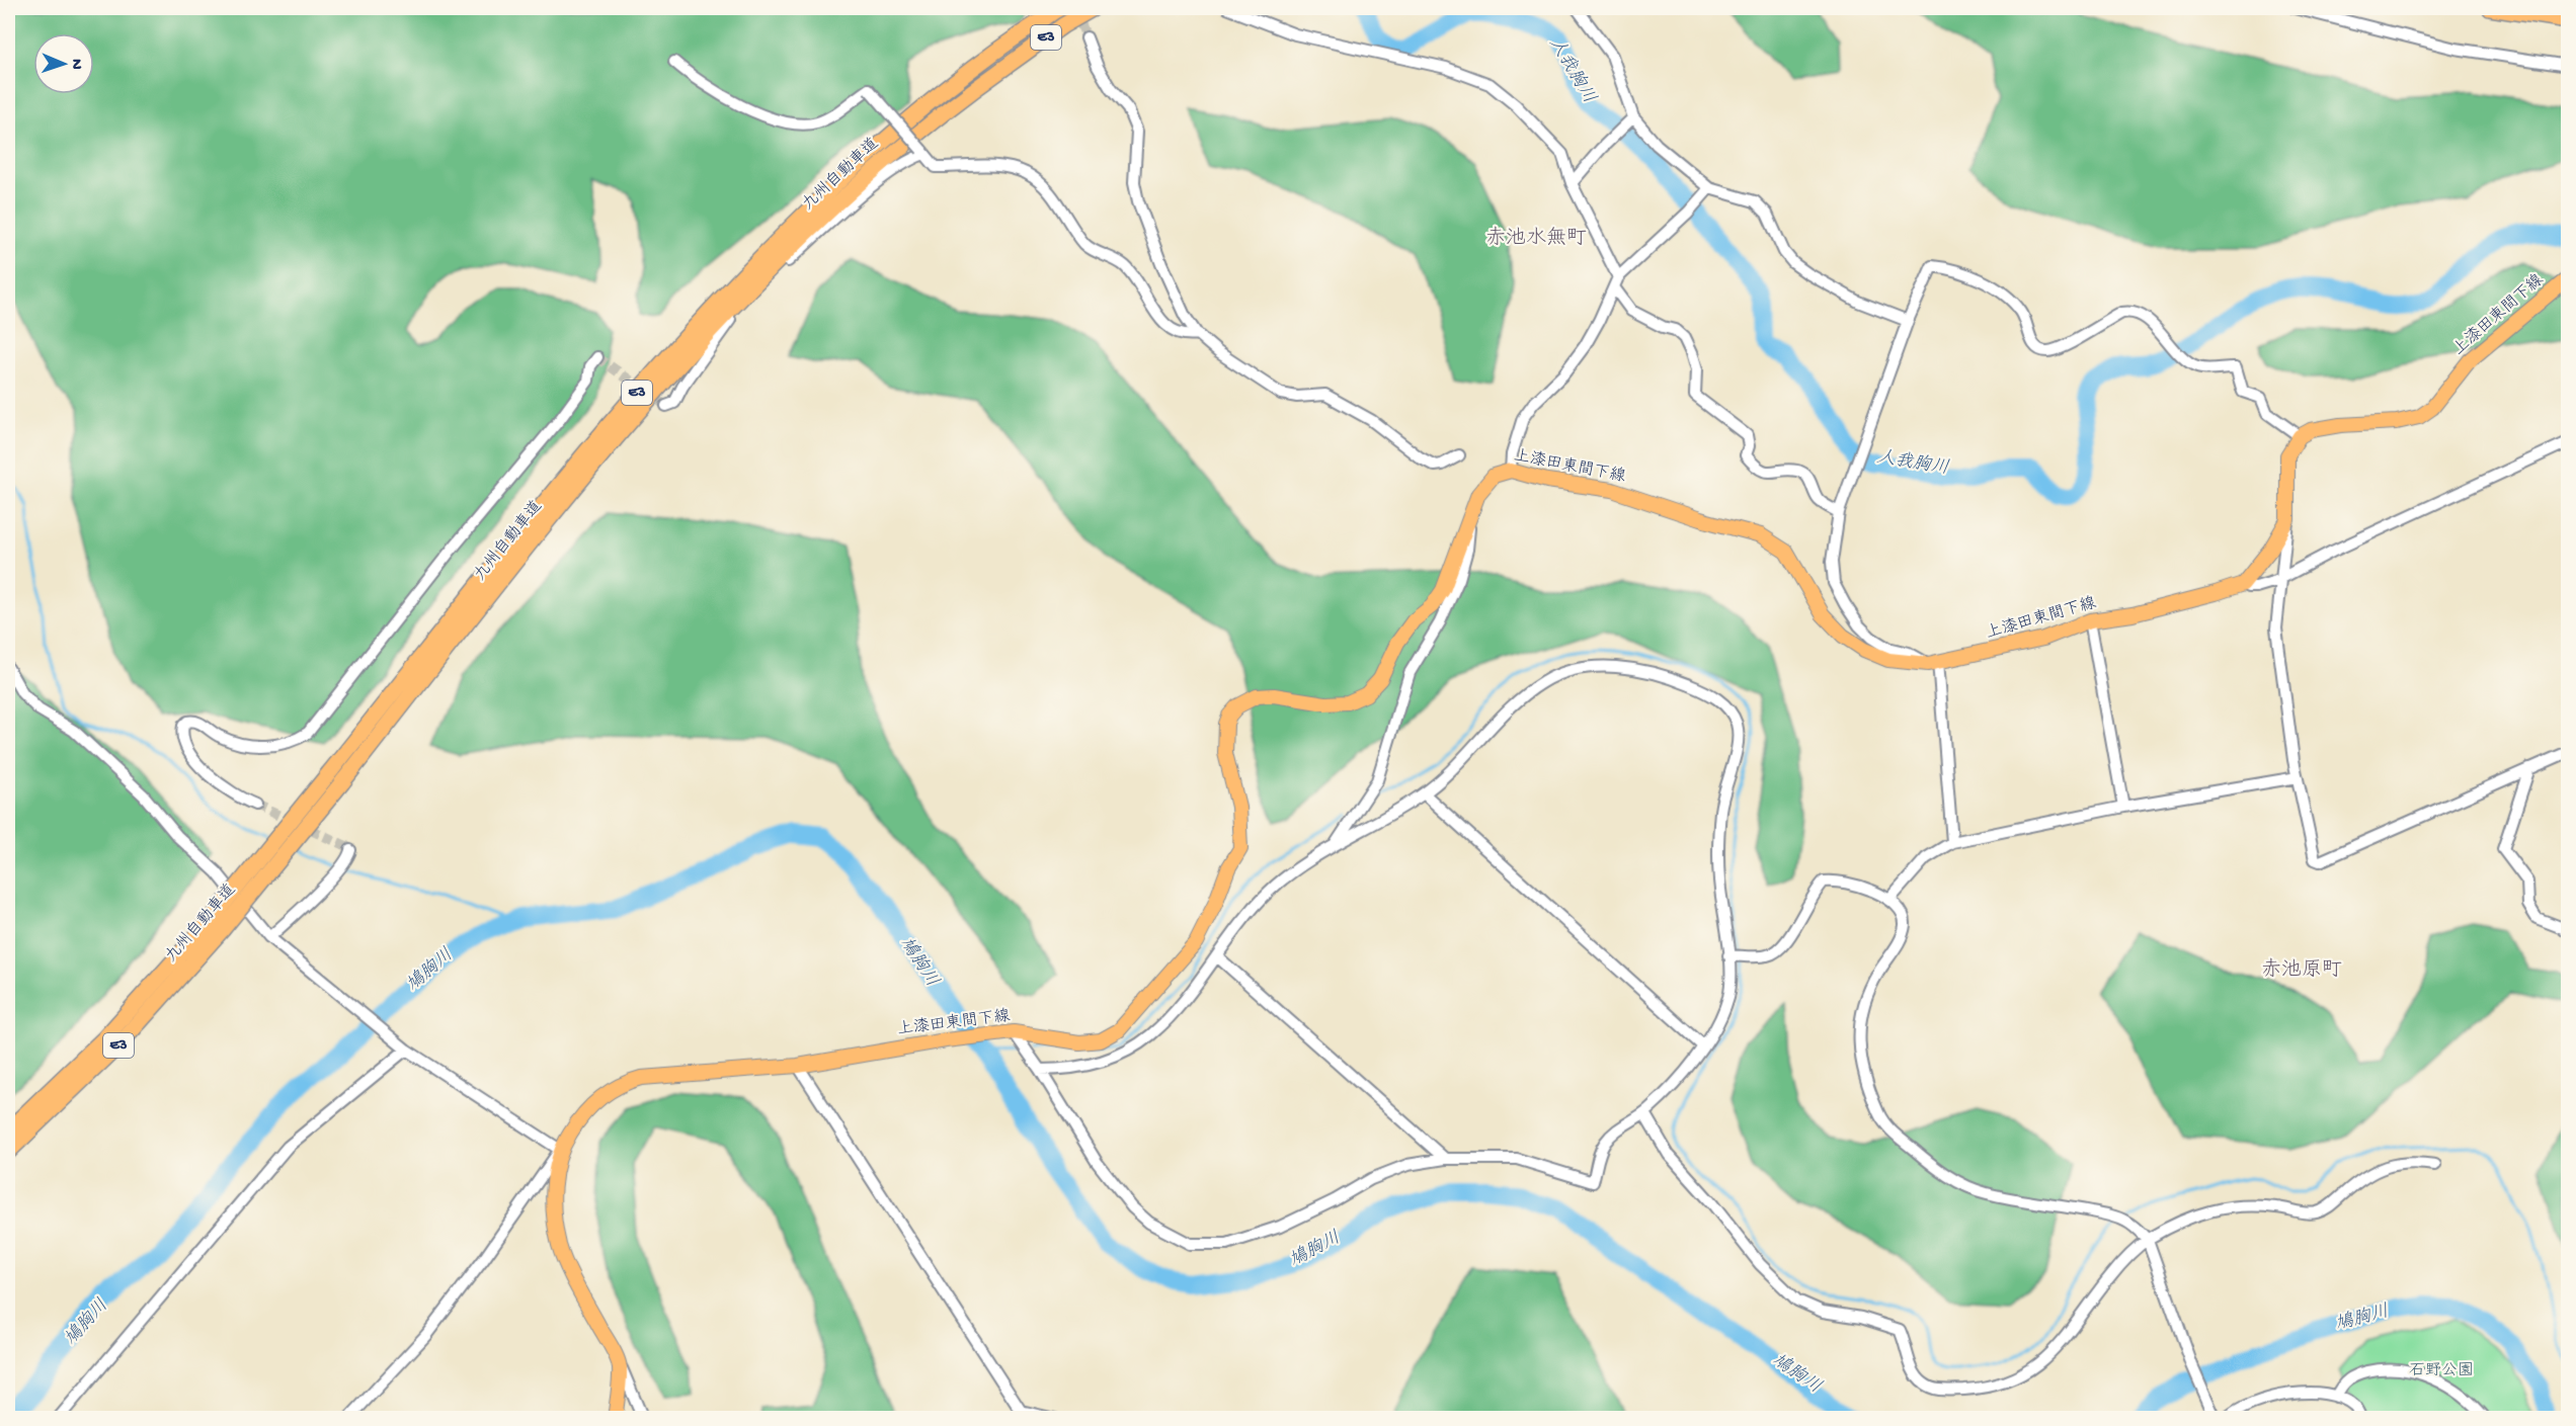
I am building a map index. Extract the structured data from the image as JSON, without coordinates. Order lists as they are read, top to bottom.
{
  "streets": {
    "highway": ["E3", "九州自動車道"],
    "main road": ["上漆田東間下線"]
  },
  "districts": ["赤池水無町", "赤池原町"],
  "water": ["人我胸川", "鳩胸川"],
  "parks": ["石野公園"],
  "north": "right"
}
